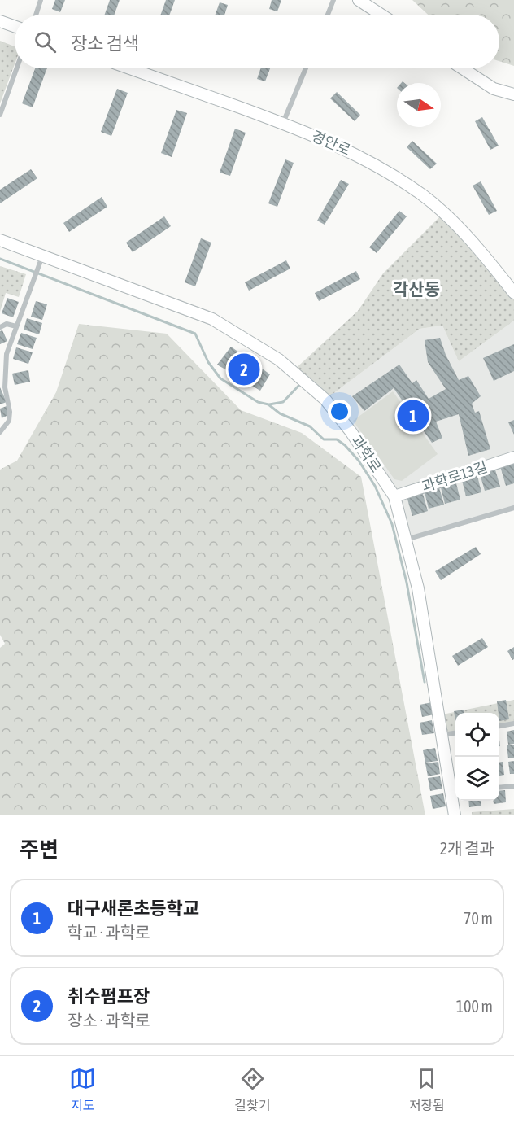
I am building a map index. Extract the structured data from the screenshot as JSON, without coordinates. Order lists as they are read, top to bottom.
{
  "streets": {
    "street": ["경안로", "과학로", "과학로13길"]
  },
  "crossings": [
    ["과학로", "과학로13길"]
  ],
  "districts": ["각산동"],
  "north": "right",
  "page": {
    "search": "장소 검색",
    "pins": ["2", "1"],
    "heading": ["주변", "2개 결과"],
    "list": [
      {
        "mark": "1",
        "name": "대구새론초등학교",
        "note": "학교 · 과학로",
        "value": "70 m"
      },
      {
        "mark": "2",
        "name": "취수펌프장",
        "note": "장소 · 과학로",
        "value": "100 m"
      }
    ],
    "nav": ["지도", "길찾기", "저장됨"]
  }
}
